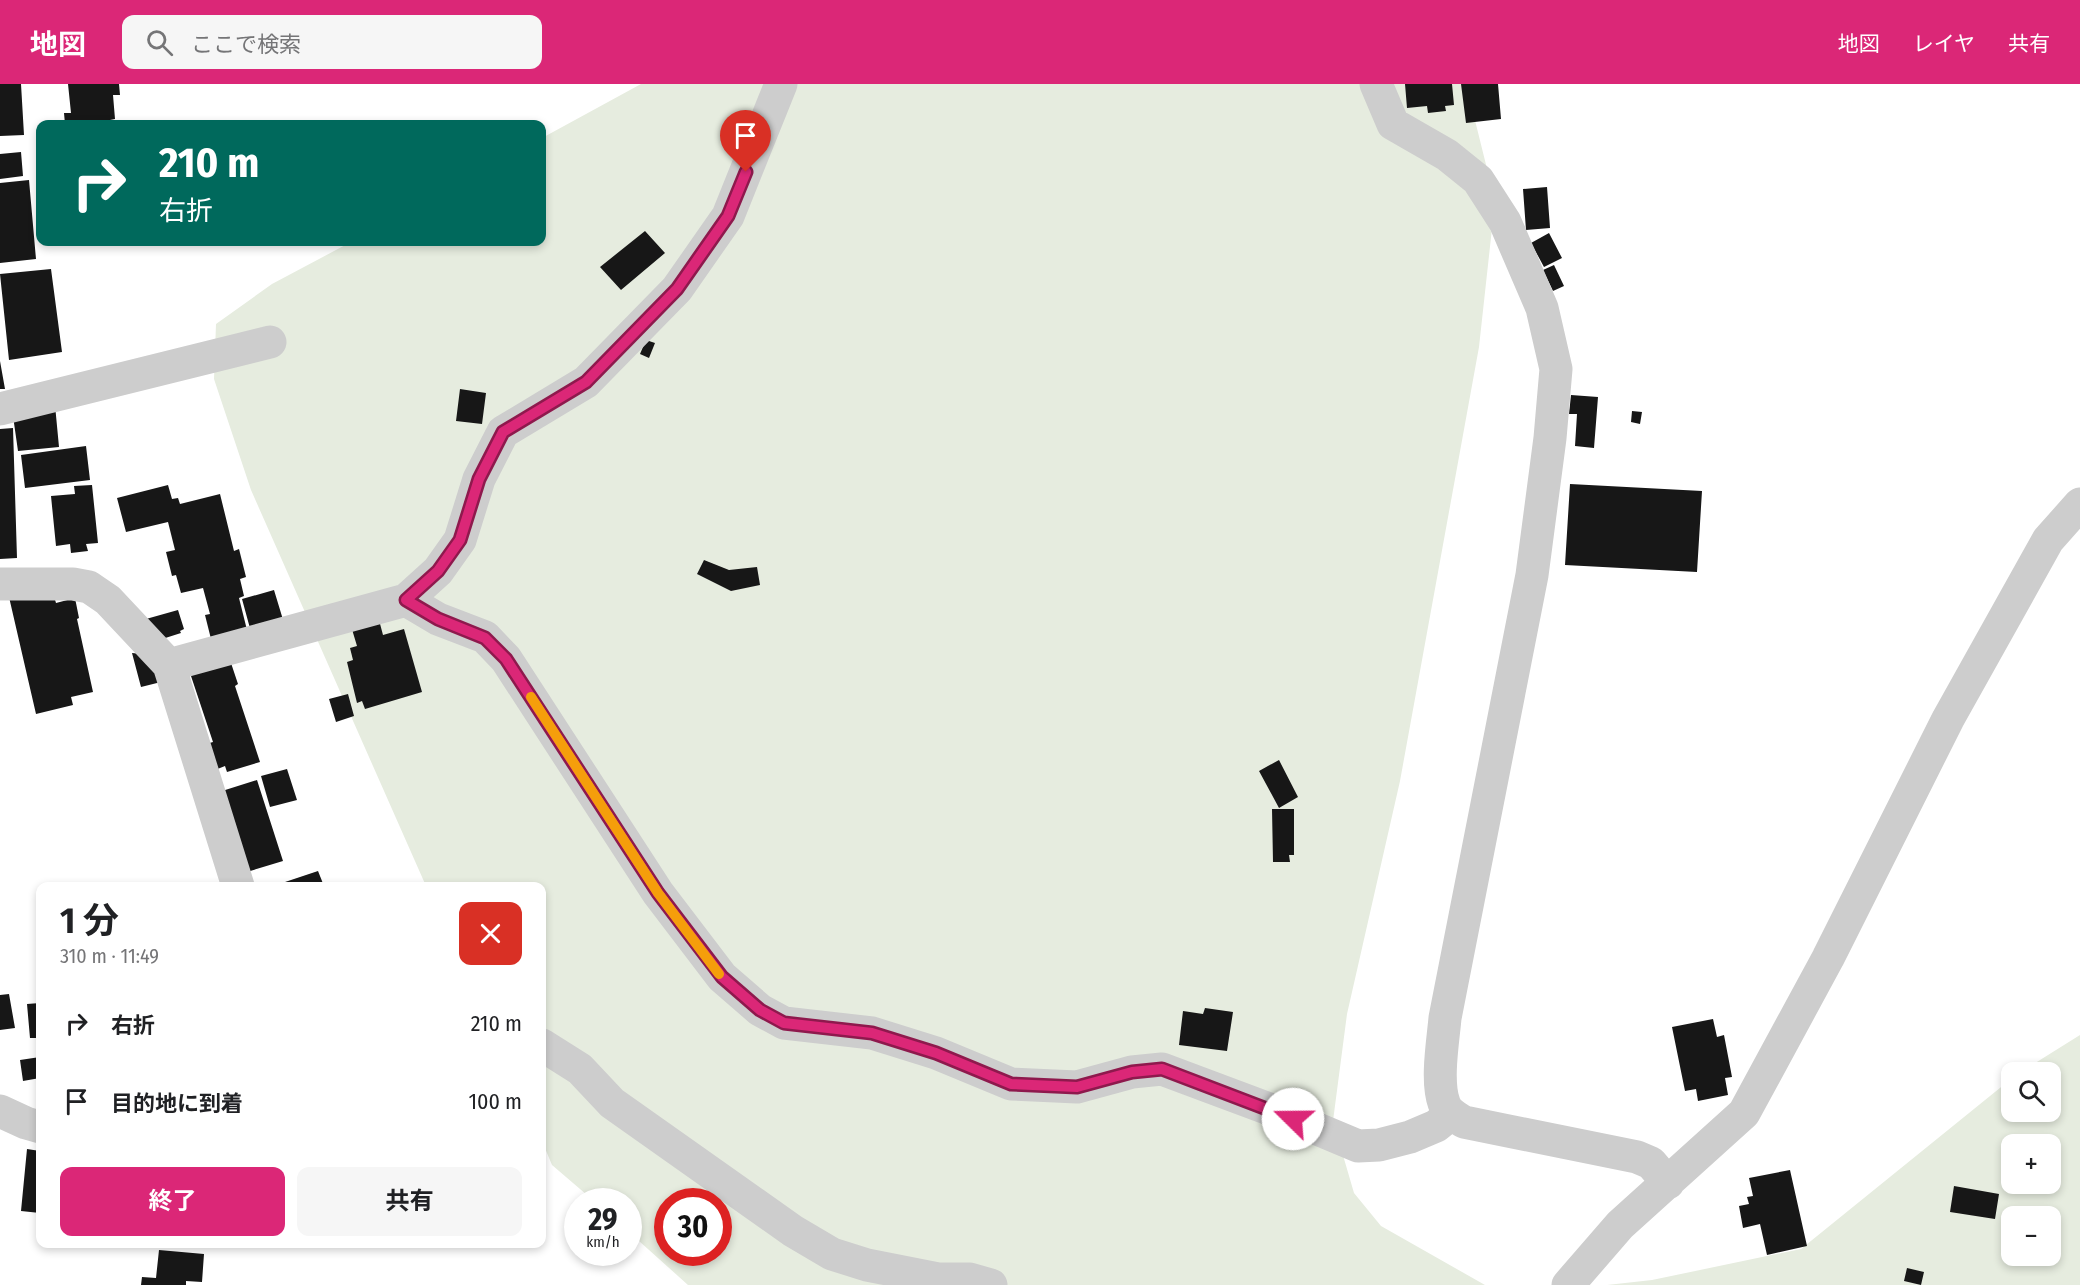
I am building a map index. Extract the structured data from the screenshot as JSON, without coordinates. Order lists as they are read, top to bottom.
{
  "page": {
    "header": "地図",
    "search": "ここで検索",
    "nav": ["地図", "レイヤ", "共有"],
    "turn": ["210 m", "右折"],
    "heading": ["1 分", "310 m · 11:49"],
    "list": [
      {
        "name": "右折",
        "value": "210 m"
      },
      {
        "name": "目的地に到着",
        "value": "100 m"
      }
    ],
    "map_buttons": ["+", "−"],
    "buttons": ["終了", "共有"],
    "speed": "29 km/h",
    "limit": "30"
  }
}
